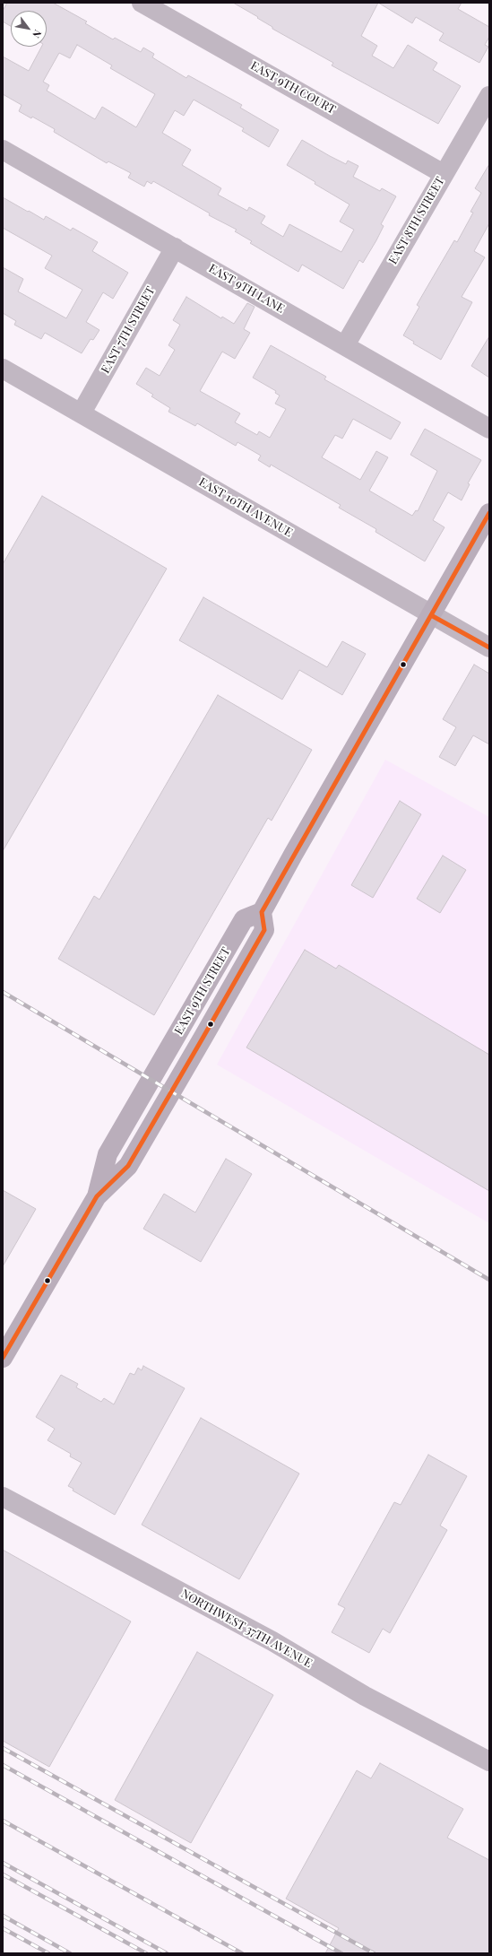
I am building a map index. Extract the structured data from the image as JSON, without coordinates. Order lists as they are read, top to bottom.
{
  "streets": {
    "main road": ["EAST 9TH STREET"],
    "street": [
      "EAST 9TH COURT",
      "EAST 8TH STREET",
      "EAST 9TH LANE",
      "EAST 7TH STREET",
      "EAST 10TH AVENUE",
      "NORTHWEST 37TH AVENUE"
    ]
  },
  "crossings": [
    ["EAST 9TH COURT", "EAST 8TH STREET"],
    ["EAST 8TH STREET", "EAST 9TH LANE"],
    ["EAST 9TH LANE", "EAST 7TH STREET"],
    ["EAST 7TH STREET", "EAST 10TH AVENUE"]
  ],
  "north": "bottom right"
}
